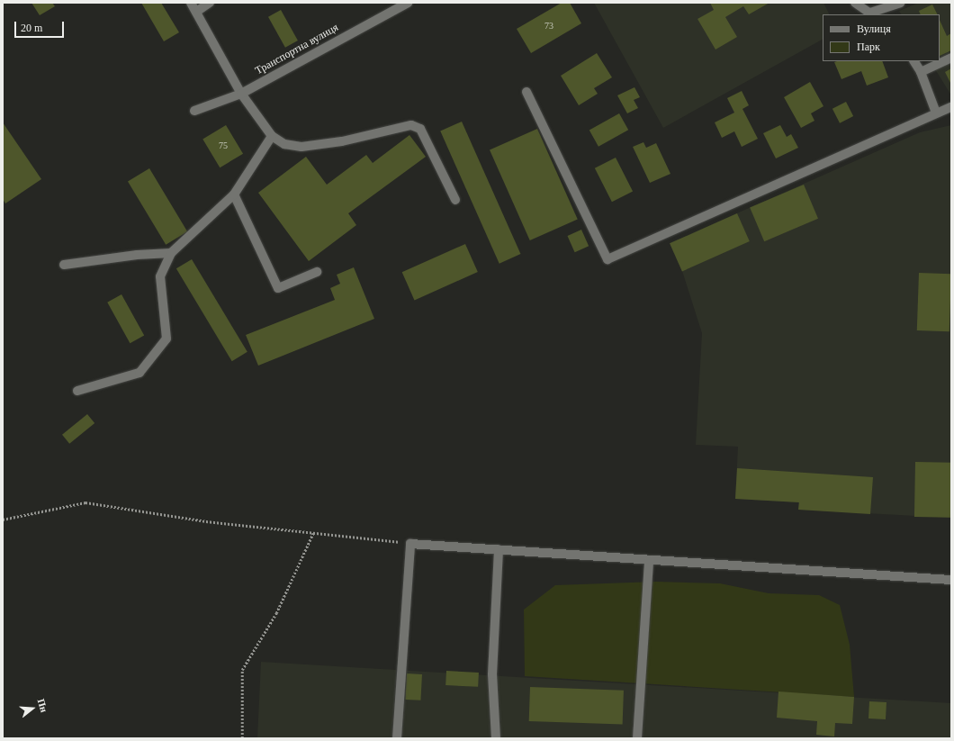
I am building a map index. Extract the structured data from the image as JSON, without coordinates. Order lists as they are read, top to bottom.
{
  "streets": {
    "street": ["Транспортна вулиця"]
  },
  "house_numbers": ["73", "75"],
  "legend": ["Вулиця", "Парк"],
  "scale_bar": "20 m",
  "north": "right"
}
